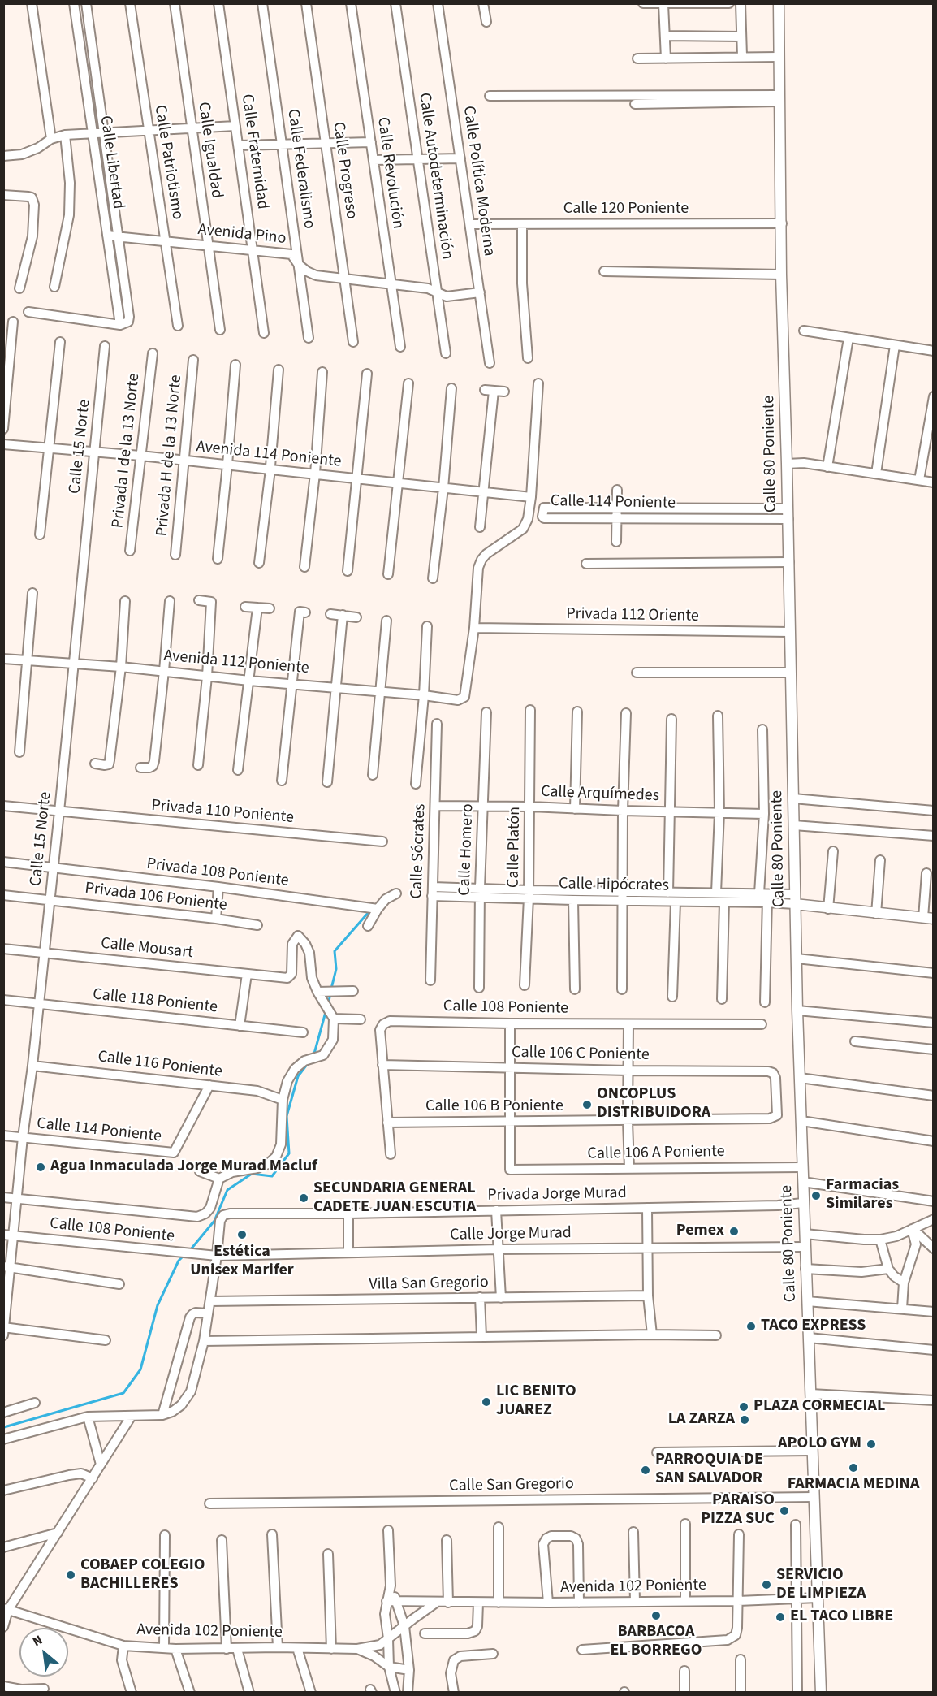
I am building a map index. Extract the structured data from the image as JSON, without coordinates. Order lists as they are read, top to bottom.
{
  "streets": {
    "street": [
      "Calle Igualdad",
      "Calle Fraternidad",
      "Calle Libertad",
      "Calle Patriotismo",
      "Calle Federalismo",
      "Calle Progreso",
      "Calle Revolución",
      "Calle Autodeterminación",
      "Calle Política Moderna",
      "Calle 120 Poniente",
      "Avenida Pino",
      "Calle 15 Norte",
      "Privada I de la 13 Norte",
      "Calle 80 Poniente",
      "Avenida 114 Poniente",
      "Privada H de la 13 Norte",
      "Calle 114 Poniente",
      "Privada 112 Oriente",
      "Avenida 112 Poniente",
      "Calle Arquímedes",
      "Privada 110 Poniente",
      "Calle Platón",
      "Calle Homero",
      "Calle Sócrates",
      "Privada 108 Poniente",
      "Calle Hipócrates",
      "Privada 106 Poniente",
      "Calle Mousart",
      "Calle 118 Poniente",
      "Calle 108 Poniente",
      "Calle 106 C Poniente",
      "Calle 116 Poniente",
      "Calle 106 B Poniente",
      "Calle 106 A Poniente",
      "Privada Jorge Murad",
      "Calle Jorge Murad",
      "Villa San Gregorio",
      "Calle San Gregorio",
      "Avenida 102 Poniente"
    ]
  },
  "crossings": [
    ["Calle Igualdad", "Avenida Pino"],
    ["Calle Fraternidad", "Avenida Pino"],
    ["Calle Libertad", "Avenida Pino"],
    ["Calle Patriotismo", "Avenida Pino"],
    ["Calle Federalismo", "Avenida Pino"],
    ["Calle Progreso", "Avenida Pino"],
    ["Calle Revolución", "Avenida Pino"],
    ["Calle Autodeterminación", "Avenida Pino"],
    ["Calle Política Moderna", "Calle 120 Poniente"],
    ["Calle Política Moderna", "Avenida Pino"],
    ["Calle 120 Poniente", "Calle 80 Poniente"],
    ["Calle 15 Norte", "Avenida 114 Poniente"],
    ["Calle 15 Norte", "Calle 114 Poniente"],
    ["Calle 15 Norte", "Avenida 112 Poniente"],
    ["Calle 15 Norte", "Privada 110 Poniente"],
    ["Calle 15 Norte", "Privada 108 Poniente"],
    ["Calle 15 Norte", "Privada 106 Poniente"],
    ["Calle 15 Norte", "Calle Mousart"],
    ["Calle 15 Norte", "Calle 118 Poniente"],
    ["Calle 15 Norte", "Calle 108 Poniente"],
    ["Calle 15 Norte", "Calle 116 Poniente"],
    ["Privada I de la 13 Norte", "Avenida 114 Poniente"],
    ["Calle 80 Poniente", "Calle 114 Poniente"],
    ["Calle 80 Poniente", "Privada 112 Oriente"],
    ["Calle 80 Poniente", "Calle Hipócrates"],
    ["Calle 80 Poniente", "Calle 106 A Poniente"],
    ["Calle 80 Poniente", "Privada Jorge Murad"],
    ["Calle 80 Poniente", "Calle Jorge Murad"],
    ["Calle 80 Poniente", "Calle San Gregorio"],
    ["Calle 80 Poniente", "Avenida 102 Poniente"],
    ["Avenida 114 Poniente", "Privada H de la 13 Norte"],
    ["Calle 114 Poniente", "Calle 116 Poniente"],
    ["Privada 112 Oriente", "Avenida 112 Poniente"],
    ["Calle Arquímedes", "Calle Platón"],
    ["Calle Arquímedes", "Calle Homero"],
    ["Calle Arquímedes", "Calle Sócrates"],
    ["Calle Platón", "Calle Hipócrates"],
    ["Calle Homero", "Calle Hipócrates"],
    ["Calle Sócrates", "Calle Hipócrates"],
    ["Calle 108 Poniente", "Calle 106 C Poniente"],
    ["Calle 108 Poniente", "Privada Jorge Murad"],
    ["Calle 108 Poniente", "Calle Jorge Murad"],
    ["Calle 106 C Poniente", "Calle 106 B Poniente"],
    ["Calle 106 B Poniente", "Calle 106 A Poniente"],
    ["Privada Jorge Murad", "Calle Jorge Murad"]
  ],
  "places": [
    "ONCOPLUS DISTRIBUIDORA",
    "Agua Inmaculada Jorge Murad Macluf",
    "Farmacias Similares",
    "SECUNDARIA GENERAL CADETE JUAN ESCUTIA",
    "Pemex",
    "Estética Unisex Marifer",
    "TACO EXPRESS",
    "LIC BENITO JUAREZ",
    "PLAZA CORMECIAL",
    "LA ZARZA",
    "APOLO GYM",
    "FARMACIA MEDINA",
    "PARROQUIA DE SAN SALVADOR",
    "PARAISO PIZZA SUC",
    "COBAEP COLEGIO BACHILLERES",
    "SERVICIO DE LIMPIEZA",
    "BARBACOA EL BORREGO",
    "EL TACO LIBRE"
  ],
  "north": "top left"
}
